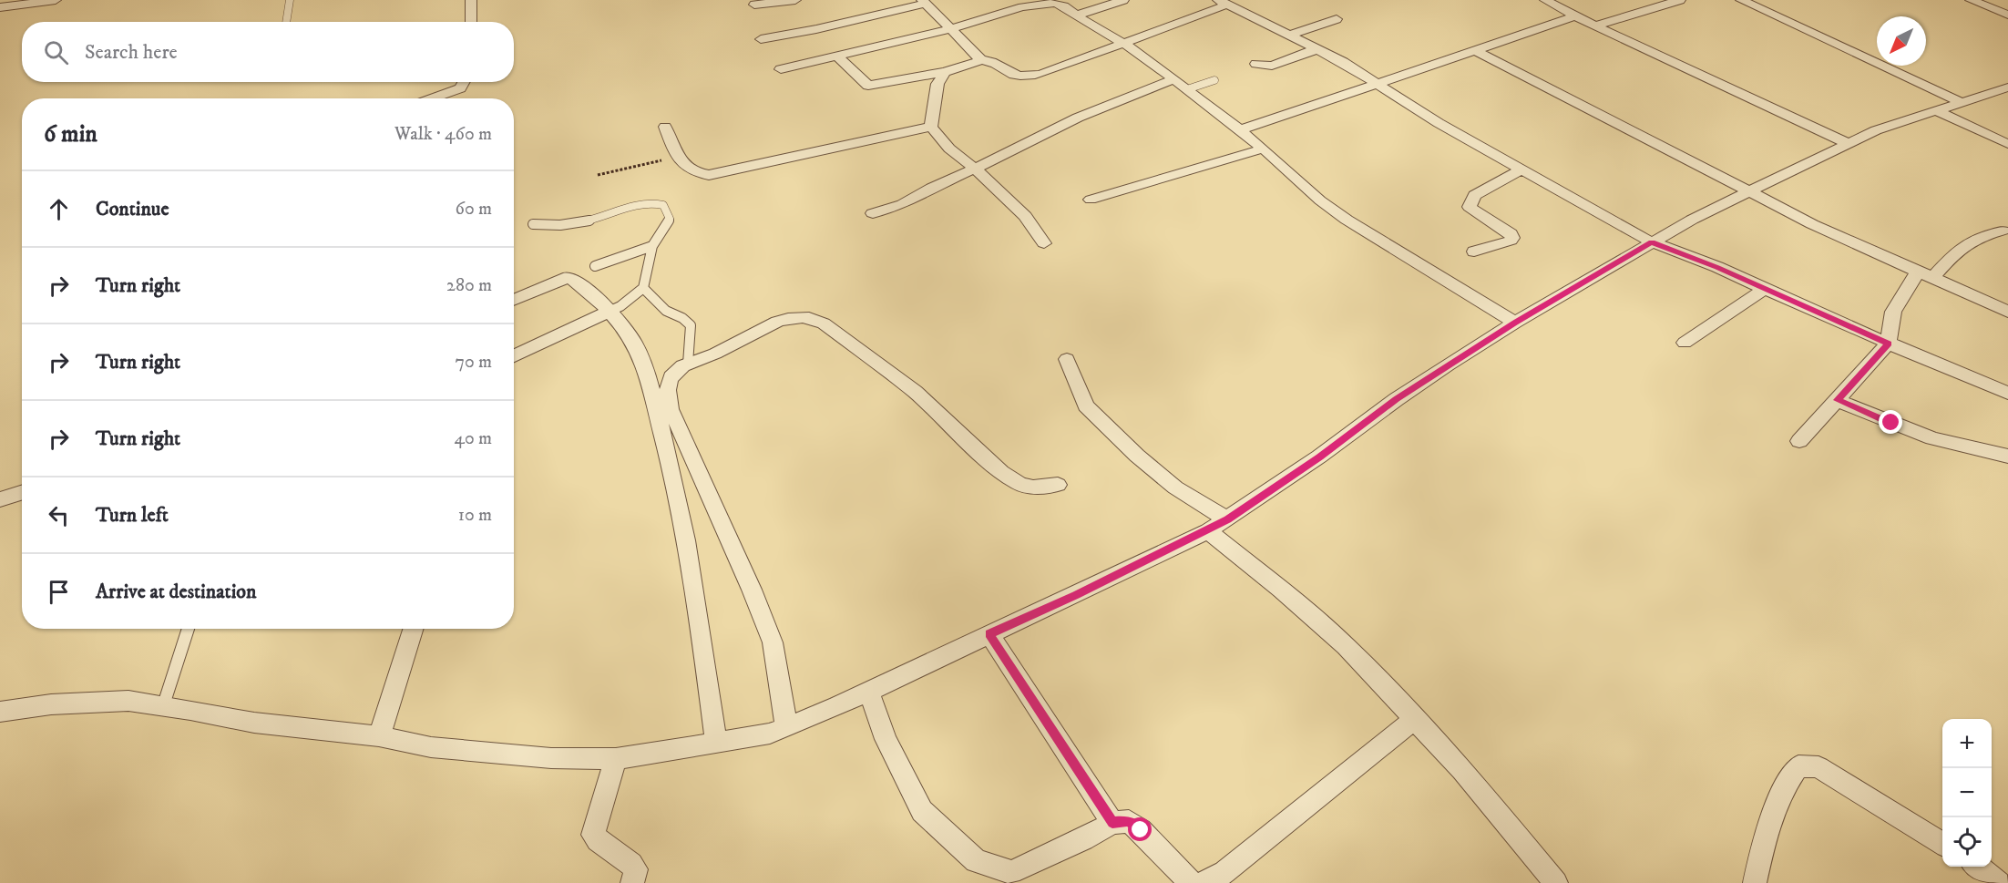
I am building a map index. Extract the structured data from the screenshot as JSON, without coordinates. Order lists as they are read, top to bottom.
{
  "north": "bottom left",
  "page": {
    "search": "Search here",
    "heading": ["6 min", "Walk · 460 m"],
    "list": [
      ["Continue", "60 m"],
      ["Turn right", "280 m"],
      ["Turn right", "70 m"],
      ["Turn right", "40 m"],
      ["Turn left", "10 m"],
      "Arrive at destination"
    ],
    "map_buttons": ["+", "−"]
  }
}
